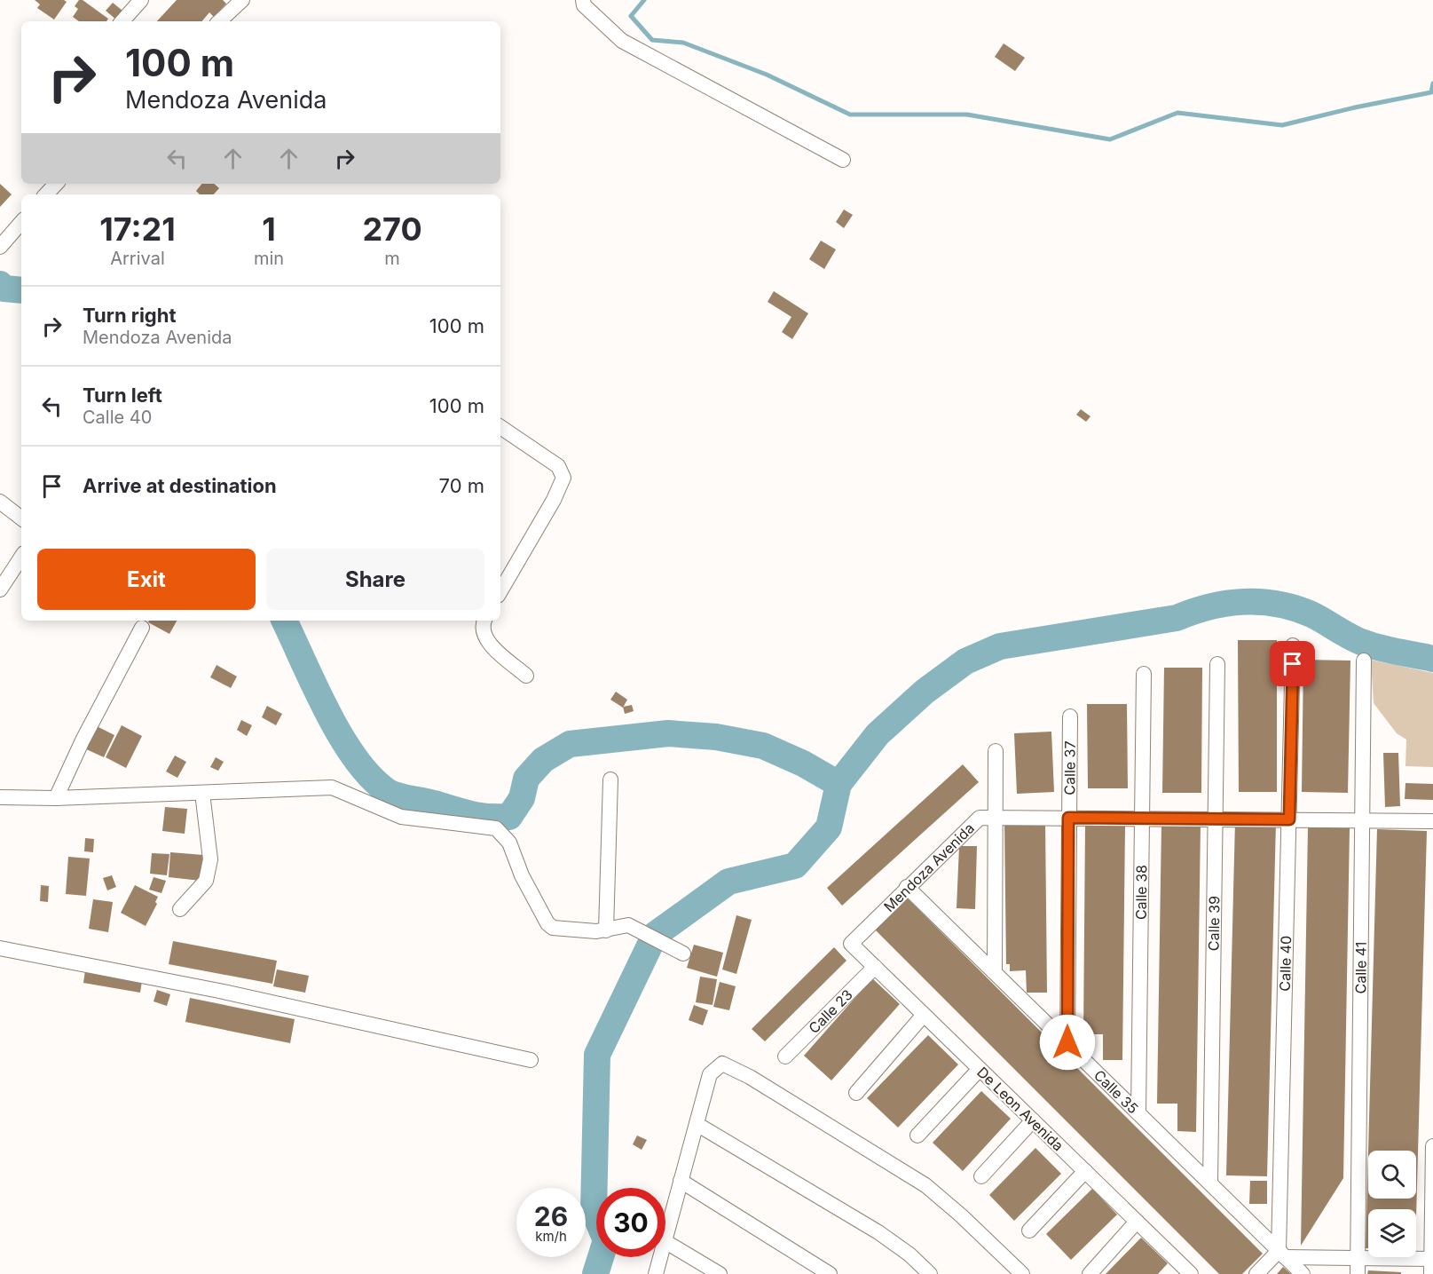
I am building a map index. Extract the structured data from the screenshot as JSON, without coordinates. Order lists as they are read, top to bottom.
{
  "streets": {
    "street": [
      "Calle 37",
      "Mendoza Avenida",
      "Calle 38",
      "Calle 39",
      "Calle 40",
      "Calle 41",
      "Calle 23",
      "Calle 35",
      "De Leon Avenida"
    ]
  },
  "crossings": [
    ["Calle 37", "Mendoza Avenida"],
    ["Calle 37", "Calle 35"],
    ["Mendoza Avenida", "Calle 38"],
    ["Mendoza Avenida", "Calle 39"],
    ["Mendoza Avenida", "Calle 40"],
    ["Mendoza Avenida", "Calle 41"],
    ["Mendoza Avenida", "Calle 35"],
    ["Mendoza Avenida", "De Leon Avenida"],
    ["Calle 38", "Calle 35"],
    ["Calle 39", "Calle 35"],
    ["Calle 40", "Calle 35"],
    ["Calle 23", "De Leon Avenida"]
  ],
  "page": {
    "turn": ["100 m", "Mendoza Avenida"],
    "eta": [
      "17:21",
      "Arrival",
      "1",
      "min",
      "270",
      "m"
    ],
    "list": [
      {
        "name": "Turn right",
        "note": "Mendoza Avenida",
        "value": "100 m"
      },
      {
        "name": "Turn left",
        "note": "Calle 40",
        "value": "100 m"
      },
      {
        "name": "Arrive at destination",
        "value": "70 m"
      }
    ],
    "buttons": ["Exit", "Share"],
    "speed": "26 km/h",
    "limit": "30"
  }
}
